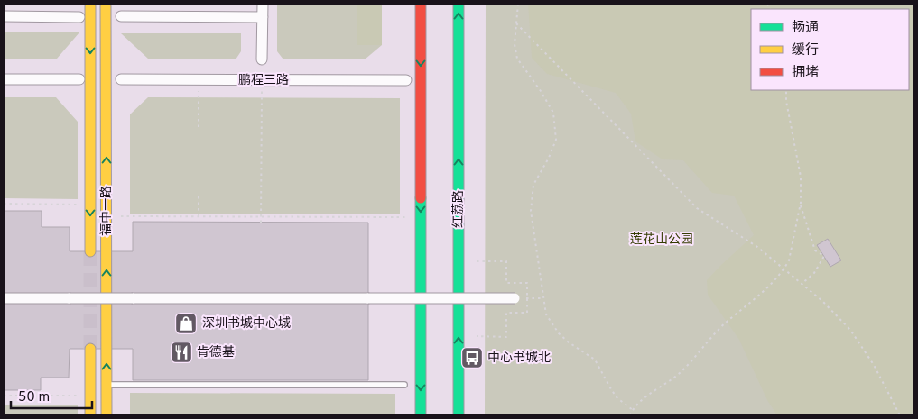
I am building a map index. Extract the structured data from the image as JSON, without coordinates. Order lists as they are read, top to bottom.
{
  "streets": {
    "main road": ["红荔路", "福中一路"],
    "street": ["鹏程三路"]
  },
  "parks": ["莲花山公园"],
  "places": {
    "shop": ["深圳书城·中心城"],
    "restaurant": ["肯德基"],
    "bus stop": ["中心书城北"]
  },
  "legend": ["畅通", "缓行", "拥堵"],
  "scale_bar": "50 m"
}
